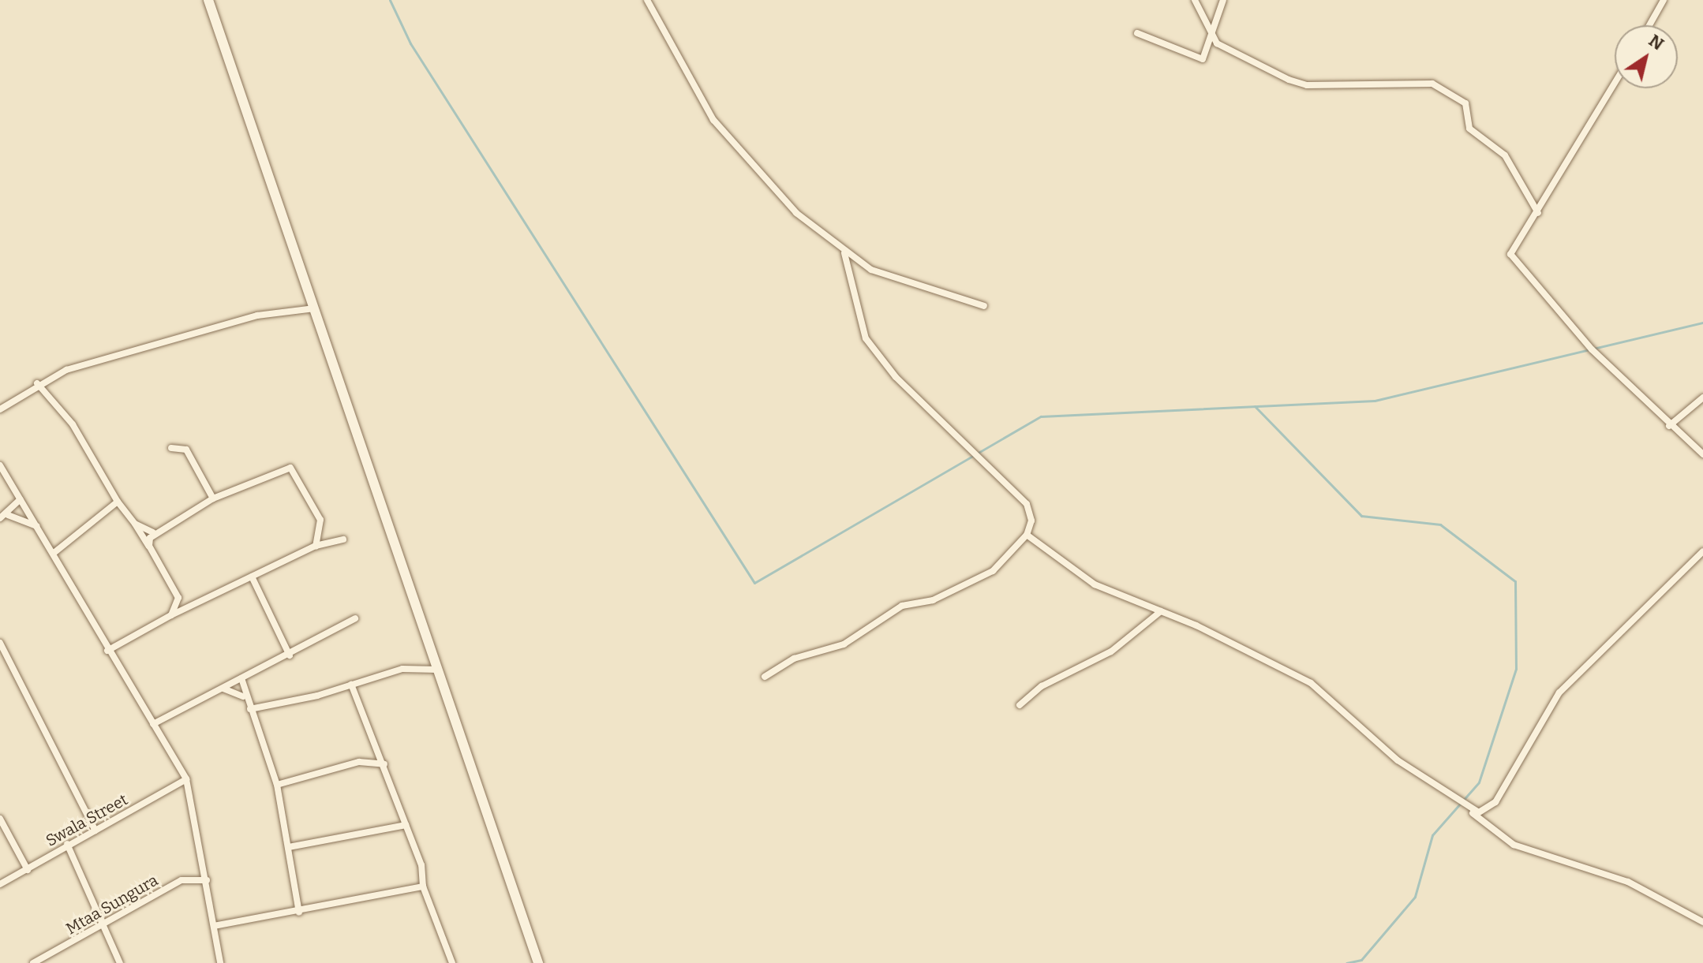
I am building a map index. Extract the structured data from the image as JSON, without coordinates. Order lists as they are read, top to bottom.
{
  "streets": {
    "street": ["Swala Street", "Mtaa Sungura"]
  },
  "north": "top right"
}
